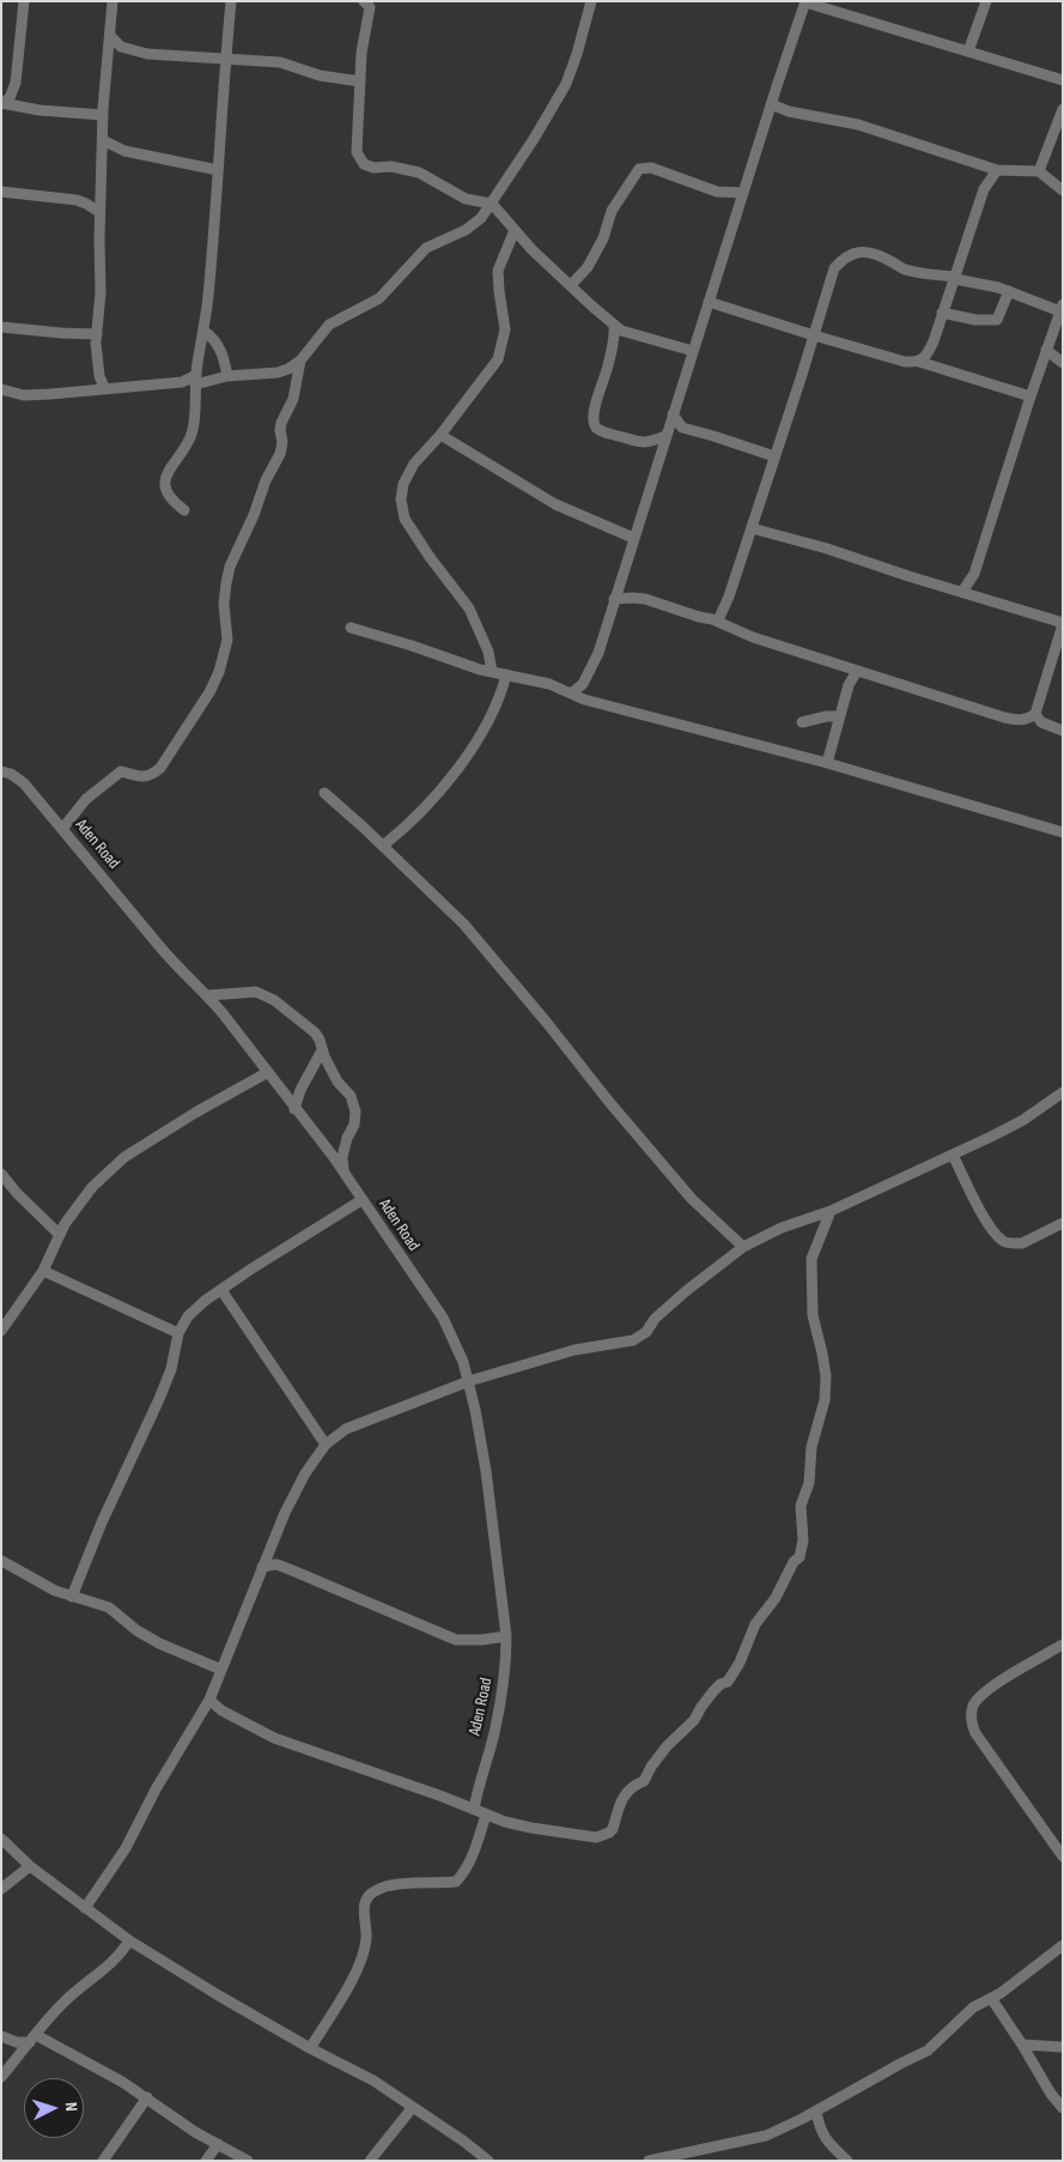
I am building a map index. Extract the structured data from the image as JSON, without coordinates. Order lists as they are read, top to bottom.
{
  "streets": {
    "street": ["Aden Road"]
  },
  "north": "right"
}
